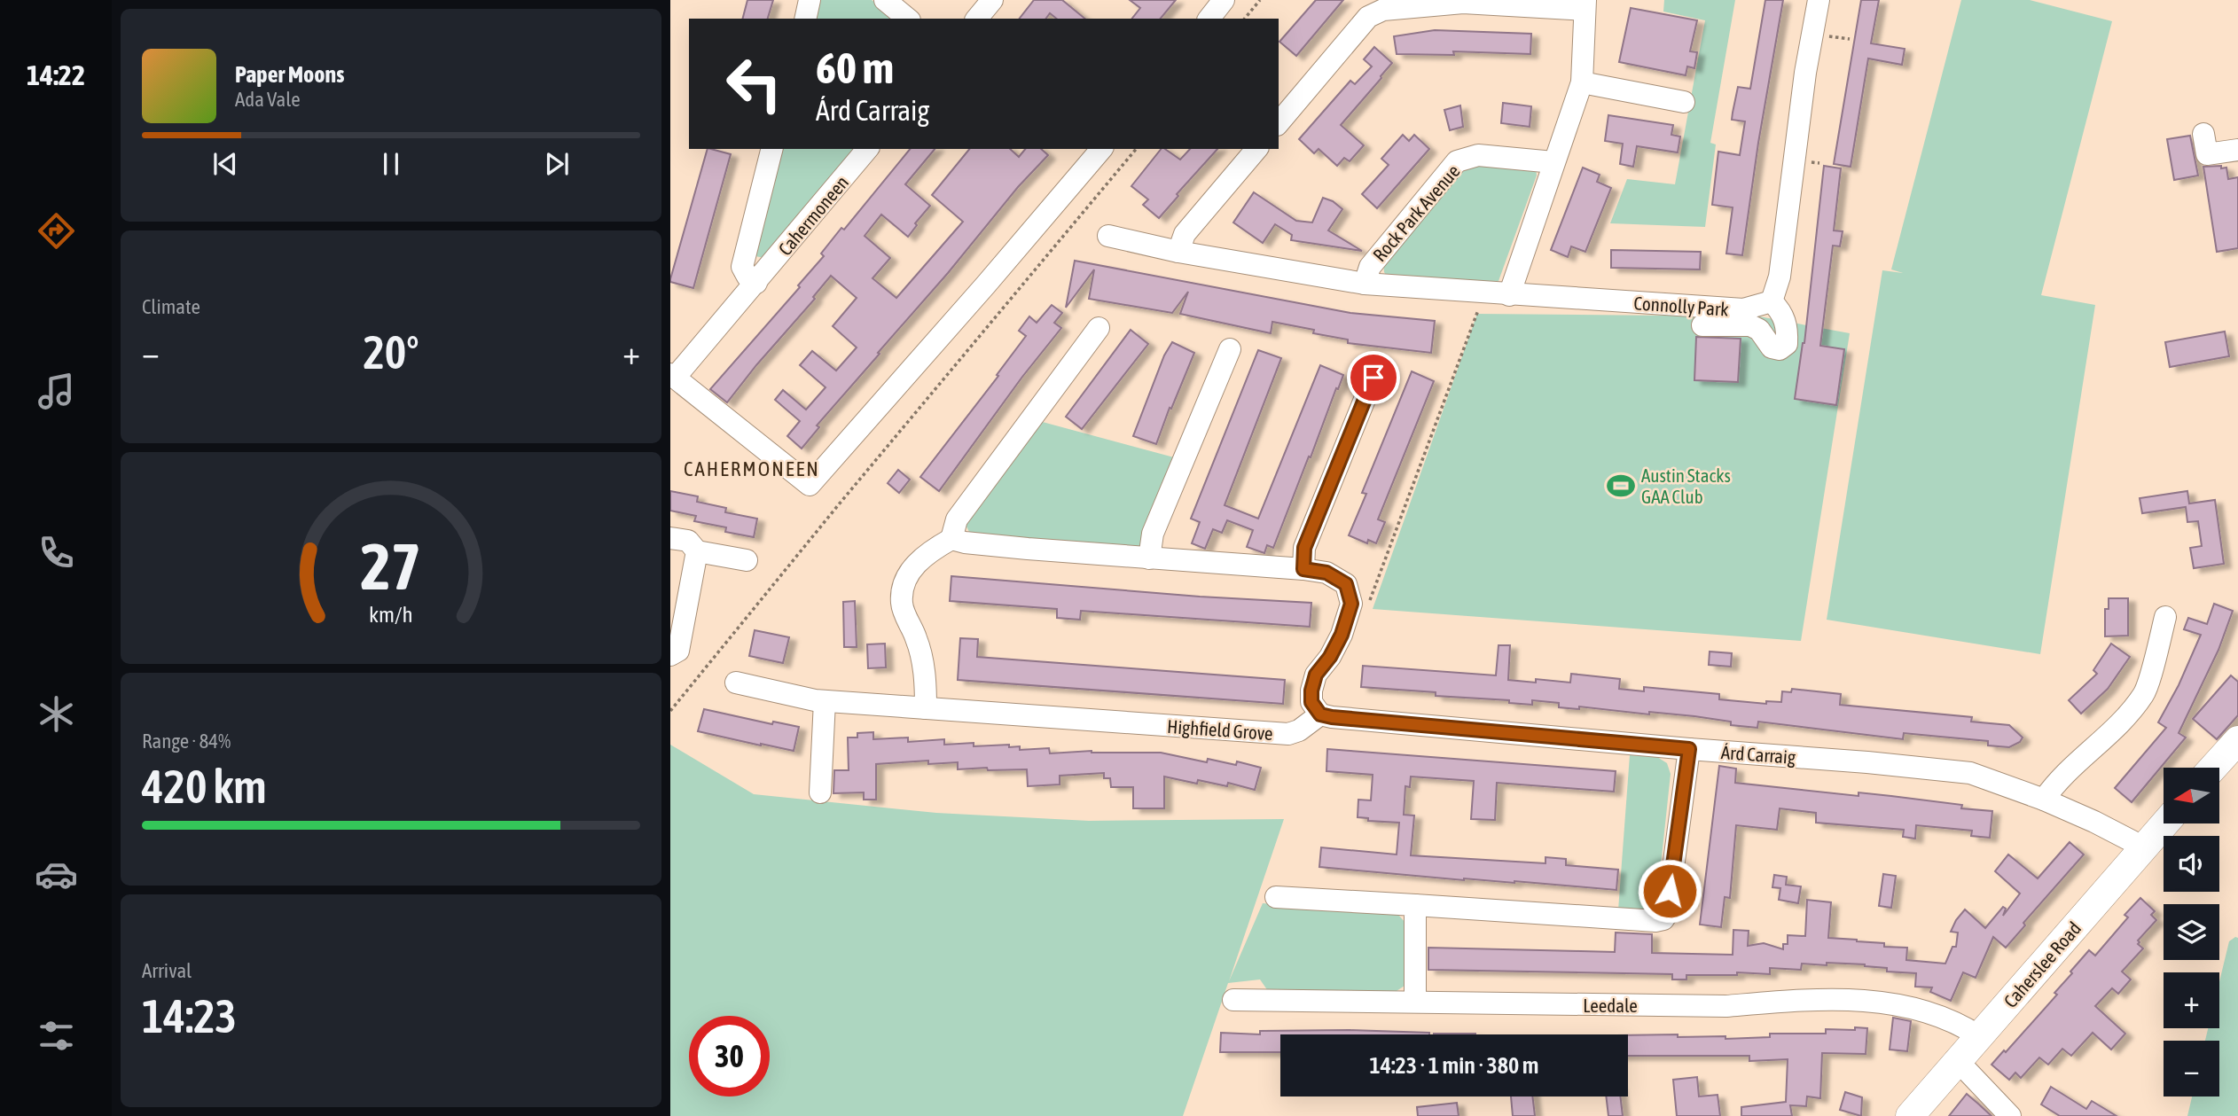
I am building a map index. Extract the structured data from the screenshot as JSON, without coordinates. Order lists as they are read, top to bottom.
{
  "streets": {
    "main road": ["Caherslee Road"],
    "street": [
      "Rock Park Avenue",
      "Cahermoneen",
      "Connolly Park",
      "Highfield Grove",
      "Árd Carraig",
      "Leedale"
    ]
  },
  "crossings": [
    ["Rock Park Avenue", "Connolly Park"],
    ["Highfield Grove", "Árd Carraig"],
    ["Árd Carraig", "Caherslee Road"],
    ["Caherslee Road", "Leedale"]
  ],
  "districts": ["CAHERMONEEN"],
  "places": {
    "sports": ["Austin Stacks GAA Club"]
  },
  "north": "left",
  "page": {
    "tabs": "14:22",
    "turn": ["60 m", "Árd Carraig"],
    "song": ["Paper Moons", "Ada Vale"],
    "tile": [
      "Climate",
      ["Range · 84%", "420 km"],
      ["Arrival", "14:23"]
    ],
    "heat": ["−", "20°", "+"],
    "map_buttons": ["+", "−"],
    "limit": "30",
    "trip": "14:23 · 1 min · 380 m",
    "gauge": ["27", "km/h"]
  }
}
